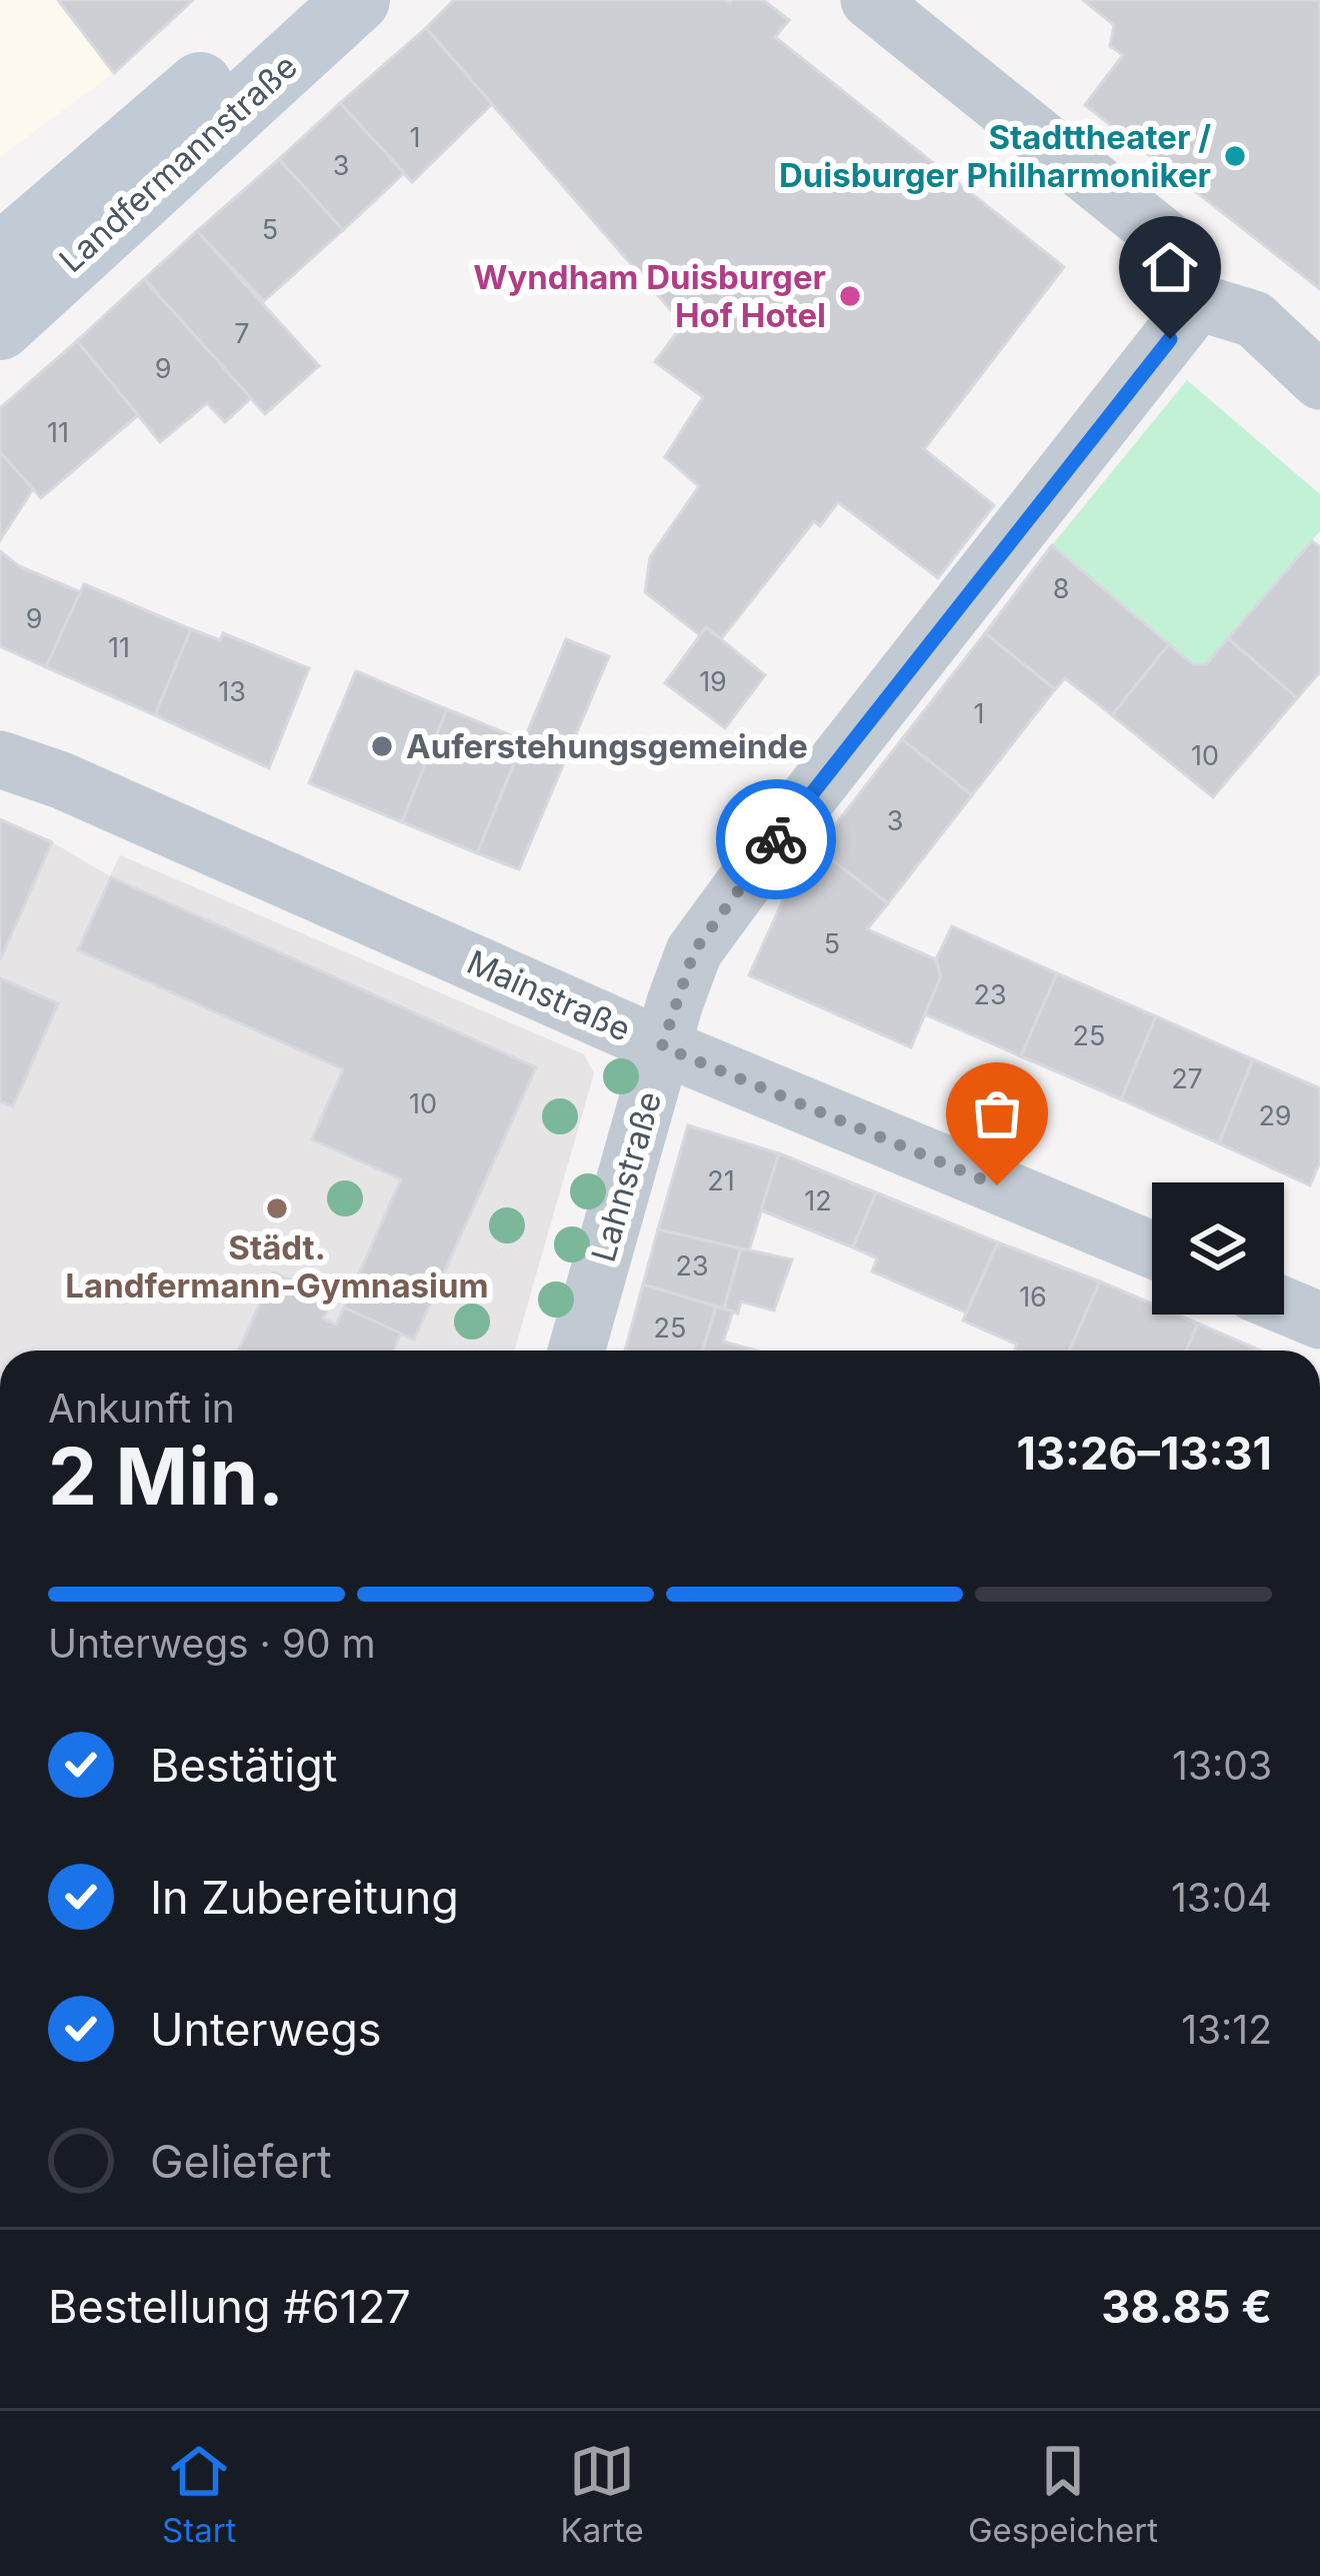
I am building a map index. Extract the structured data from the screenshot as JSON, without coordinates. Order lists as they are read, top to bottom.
{
  "streets": {
    "main road": ["Landfermannstraße"],
    "street": ["Mainstraße", "Lahnstraße"]
  },
  "crossings": [
    ["Mainstraße", "Lahnstraße"]
  ],
  "places": [
    "Stadttheater / Duisburger Philharmoniker",
    "Wyndham Duisburger Hof Hotel",
    "Auferstehungsgemeinde",
    "Städt. Landfermann-Gymnasium"
  ],
  "house_numbers": [
    "1",
    "3",
    "5",
    "7",
    "9",
    "11",
    "8",
    "9",
    "11",
    "19",
    "13",
    "1",
    "10",
    "3",
    "5",
    "23",
    "25",
    "27",
    "10",
    "29",
    "21",
    "12",
    "23",
    "16",
    "25"
  ],
  "page": {
    "heading": ["2 Min.", "Ankunft in", "13:26–13:31"],
    "panel": ["Bestellung #6127", "38.85 €"],
    "bar": "Unterwegs · 90 m",
    "list": [
      ["Bestätigt", "13:03"],
      ["In Zubereitung", "13:04"],
      ["Unterwegs", "13:12"],
      "Geliefert"
    ],
    "tabs": ["Start", "Karte", "Gespeichert"]
  }
}
